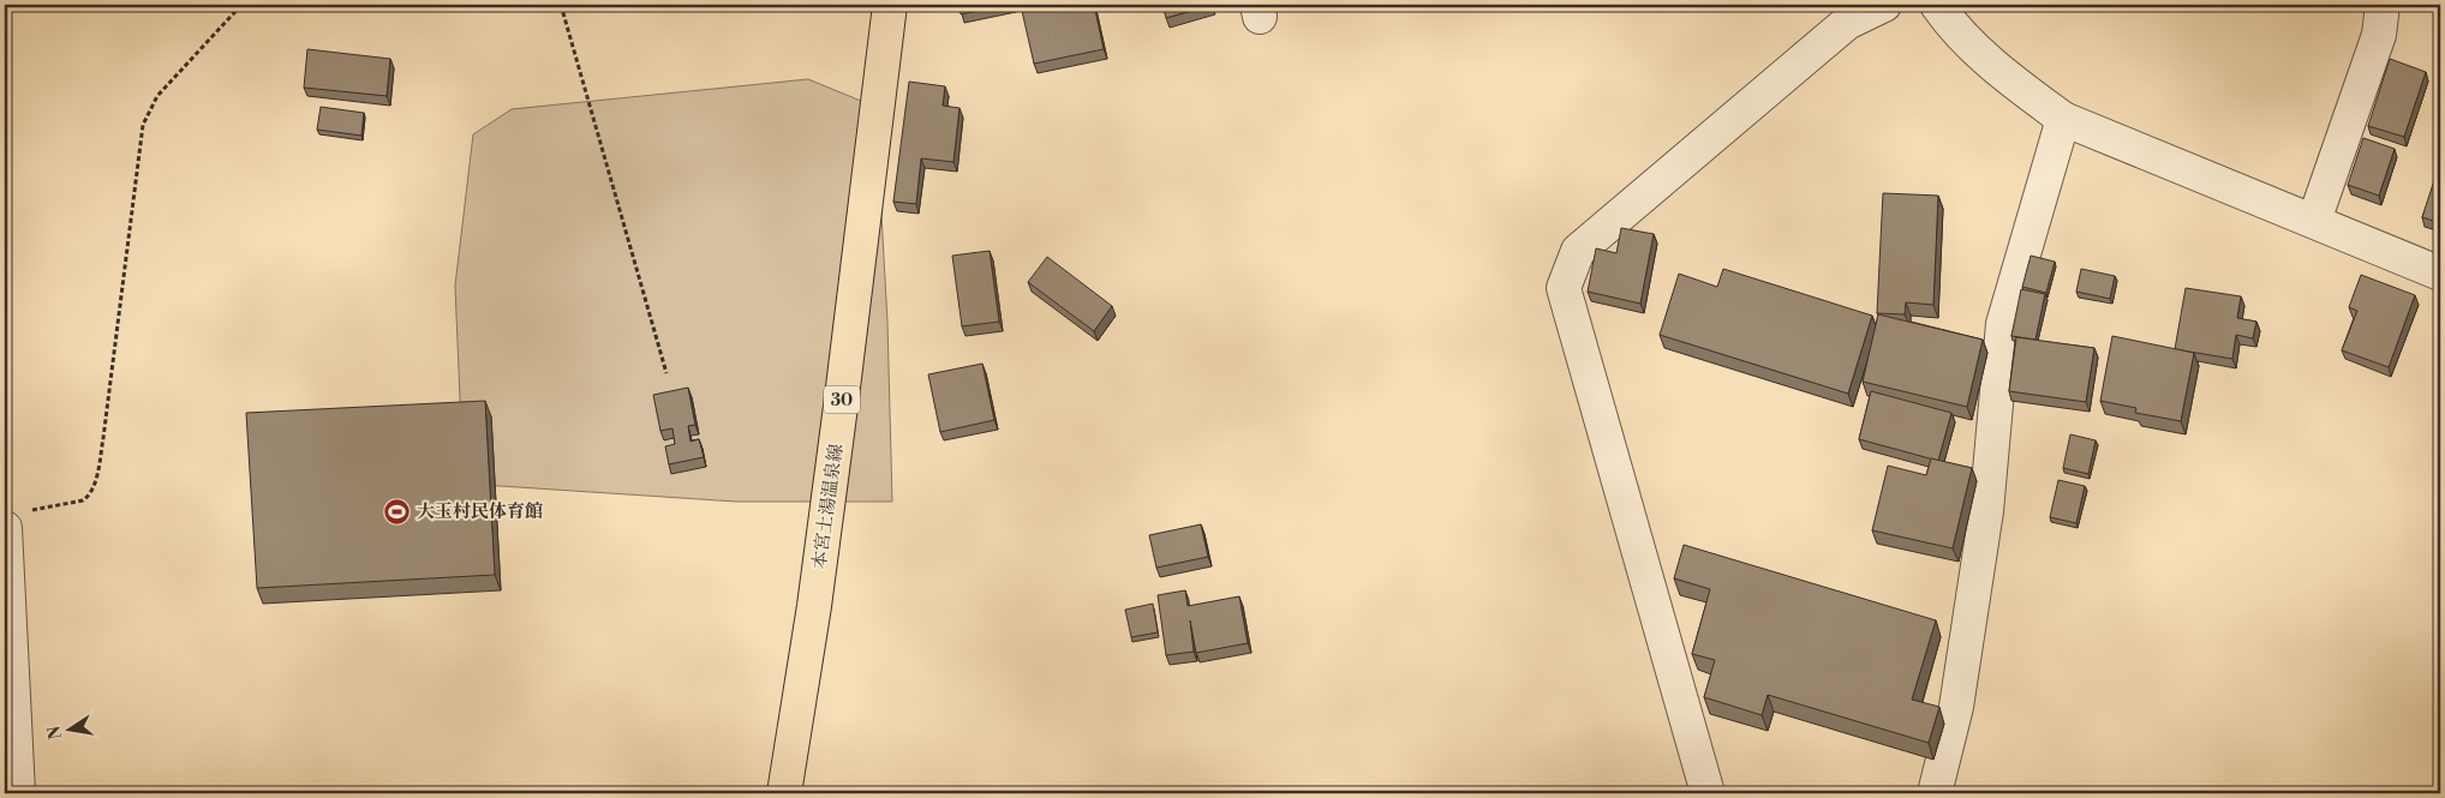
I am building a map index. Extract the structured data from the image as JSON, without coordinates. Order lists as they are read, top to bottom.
{
  "streets": {
    "main road": ["30", "本宮土湯温泉線"]
  },
  "places": {
    "sports": ["大玉村民体育館"]
  },
  "north": "left"
}
